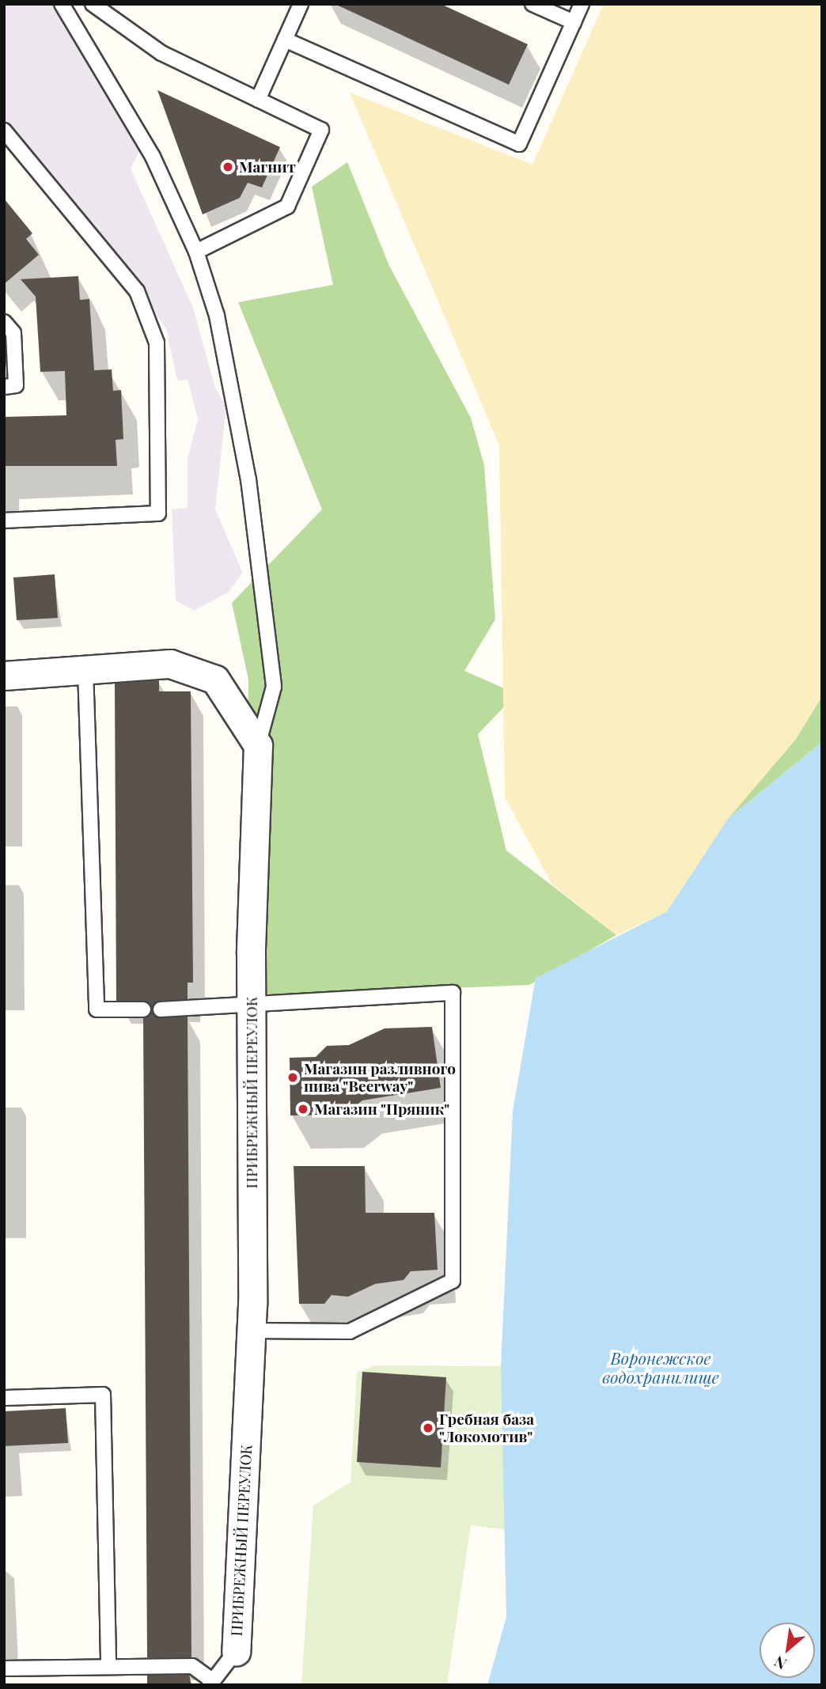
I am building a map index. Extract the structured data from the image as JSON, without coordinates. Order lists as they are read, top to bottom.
{
  "streets": {
    "street": ["ПРИБРЕЖНЫЙ ПЕРЕУЛОК"]
  },
  "water": ["Воронежское водохранилище"],
  "places": [
    "Магнит",
    "Магазин разливного пива \"Beerway\"",
    "Магазин \"Пряник\"",
    "Гребная база \"Локомотив\""
  ],
  "north": "bottom left"
}
